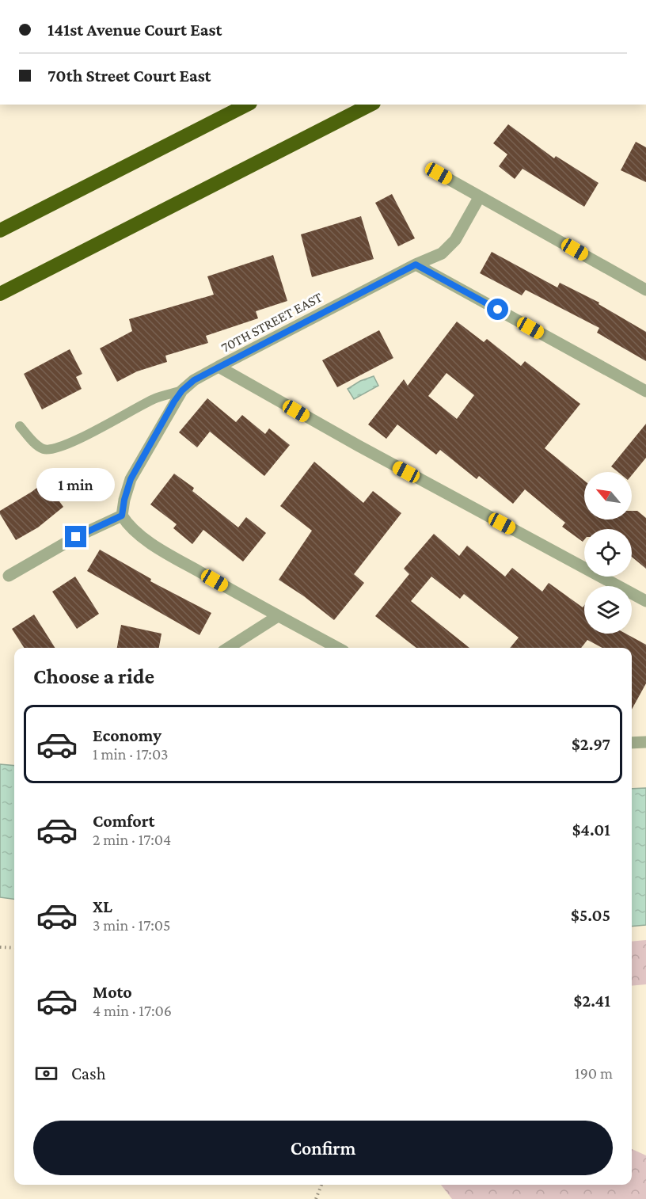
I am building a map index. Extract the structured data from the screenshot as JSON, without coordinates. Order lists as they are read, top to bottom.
{
  "streets": {
    "street": ["70TH STREET EAST"]
  },
  "north": "top left",
  "page": {
    "banner": ["141st Avenue Court East", "70th Street Court East"],
    "bubble": "1 min",
    "heading": "Choose a ride",
    "list": [
      {
        "name": "Economy",
        "note": "1 min · 17:03",
        "value": "$2.97"
      },
      {
        "name": "Comfort",
        "note": "2 min · 17:04",
        "value": "$4.01"
      },
      {
        "name": "XL",
        "note": "3 min · 17:05",
        "value": "$5.05"
      },
      {
        "name": "Moto",
        "note": "4 min · 17:06",
        "value": "$2.41"
      }
    ],
    "pay": ["Cash", "190 m"],
    "buttons": "Confirm"
  }
}
